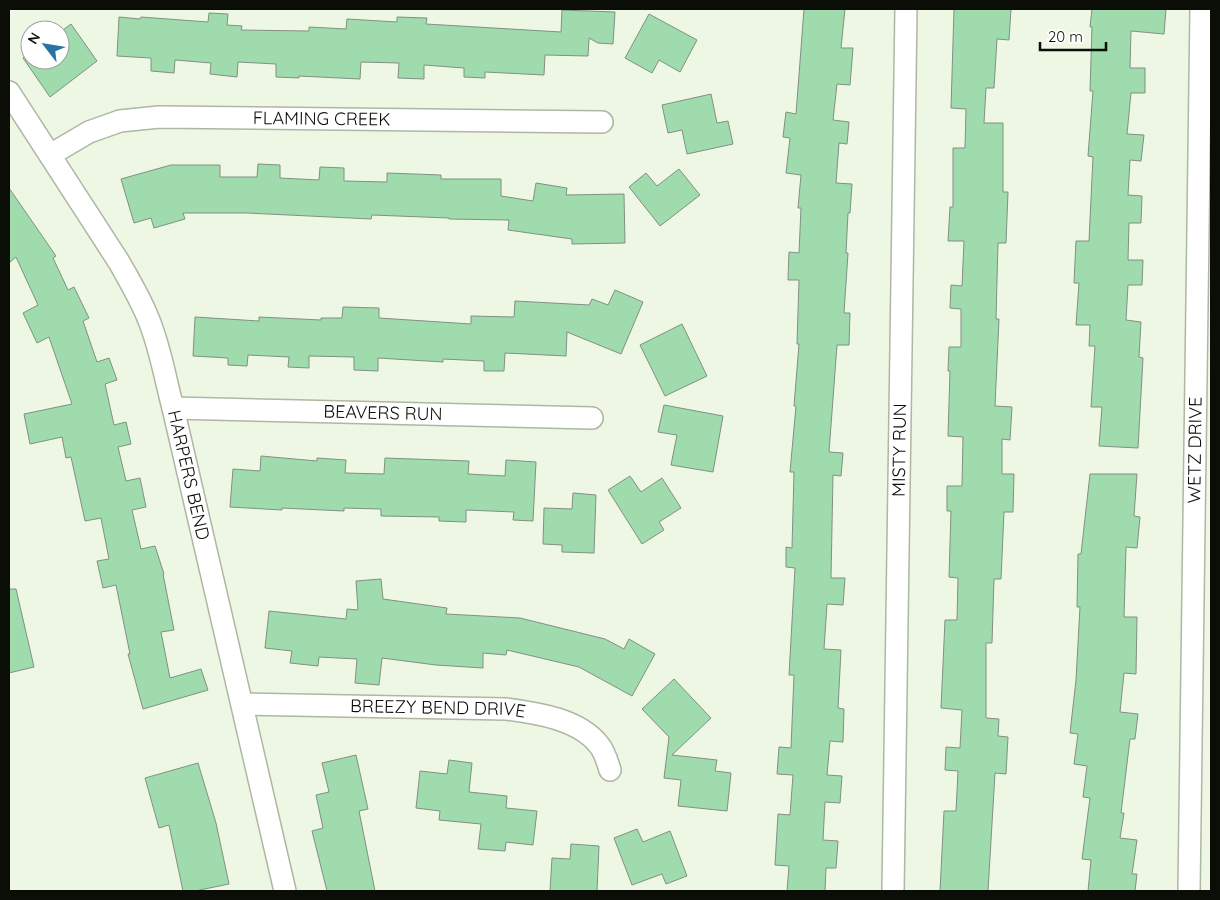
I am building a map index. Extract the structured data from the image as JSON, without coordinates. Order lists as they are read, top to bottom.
{
  "streets": {
    "street": [
      "FLAMING CREEK",
      "BEAVERS RUN",
      "MISTY RUN",
      "WETZ DRIVE",
      "HARPERS BEND",
      "BREEZY BEND DRIVE"
    ]
  },
  "crossings": [
    ["FLAMING CREEK", "HARPERS BEND"],
    ["BEAVERS RUN", "HARPERS BEND"],
    ["HARPERS BEND", "BREEZY BEND DRIVE"]
  ],
  "scale_bar": "20 m",
  "north": "top left"
}
